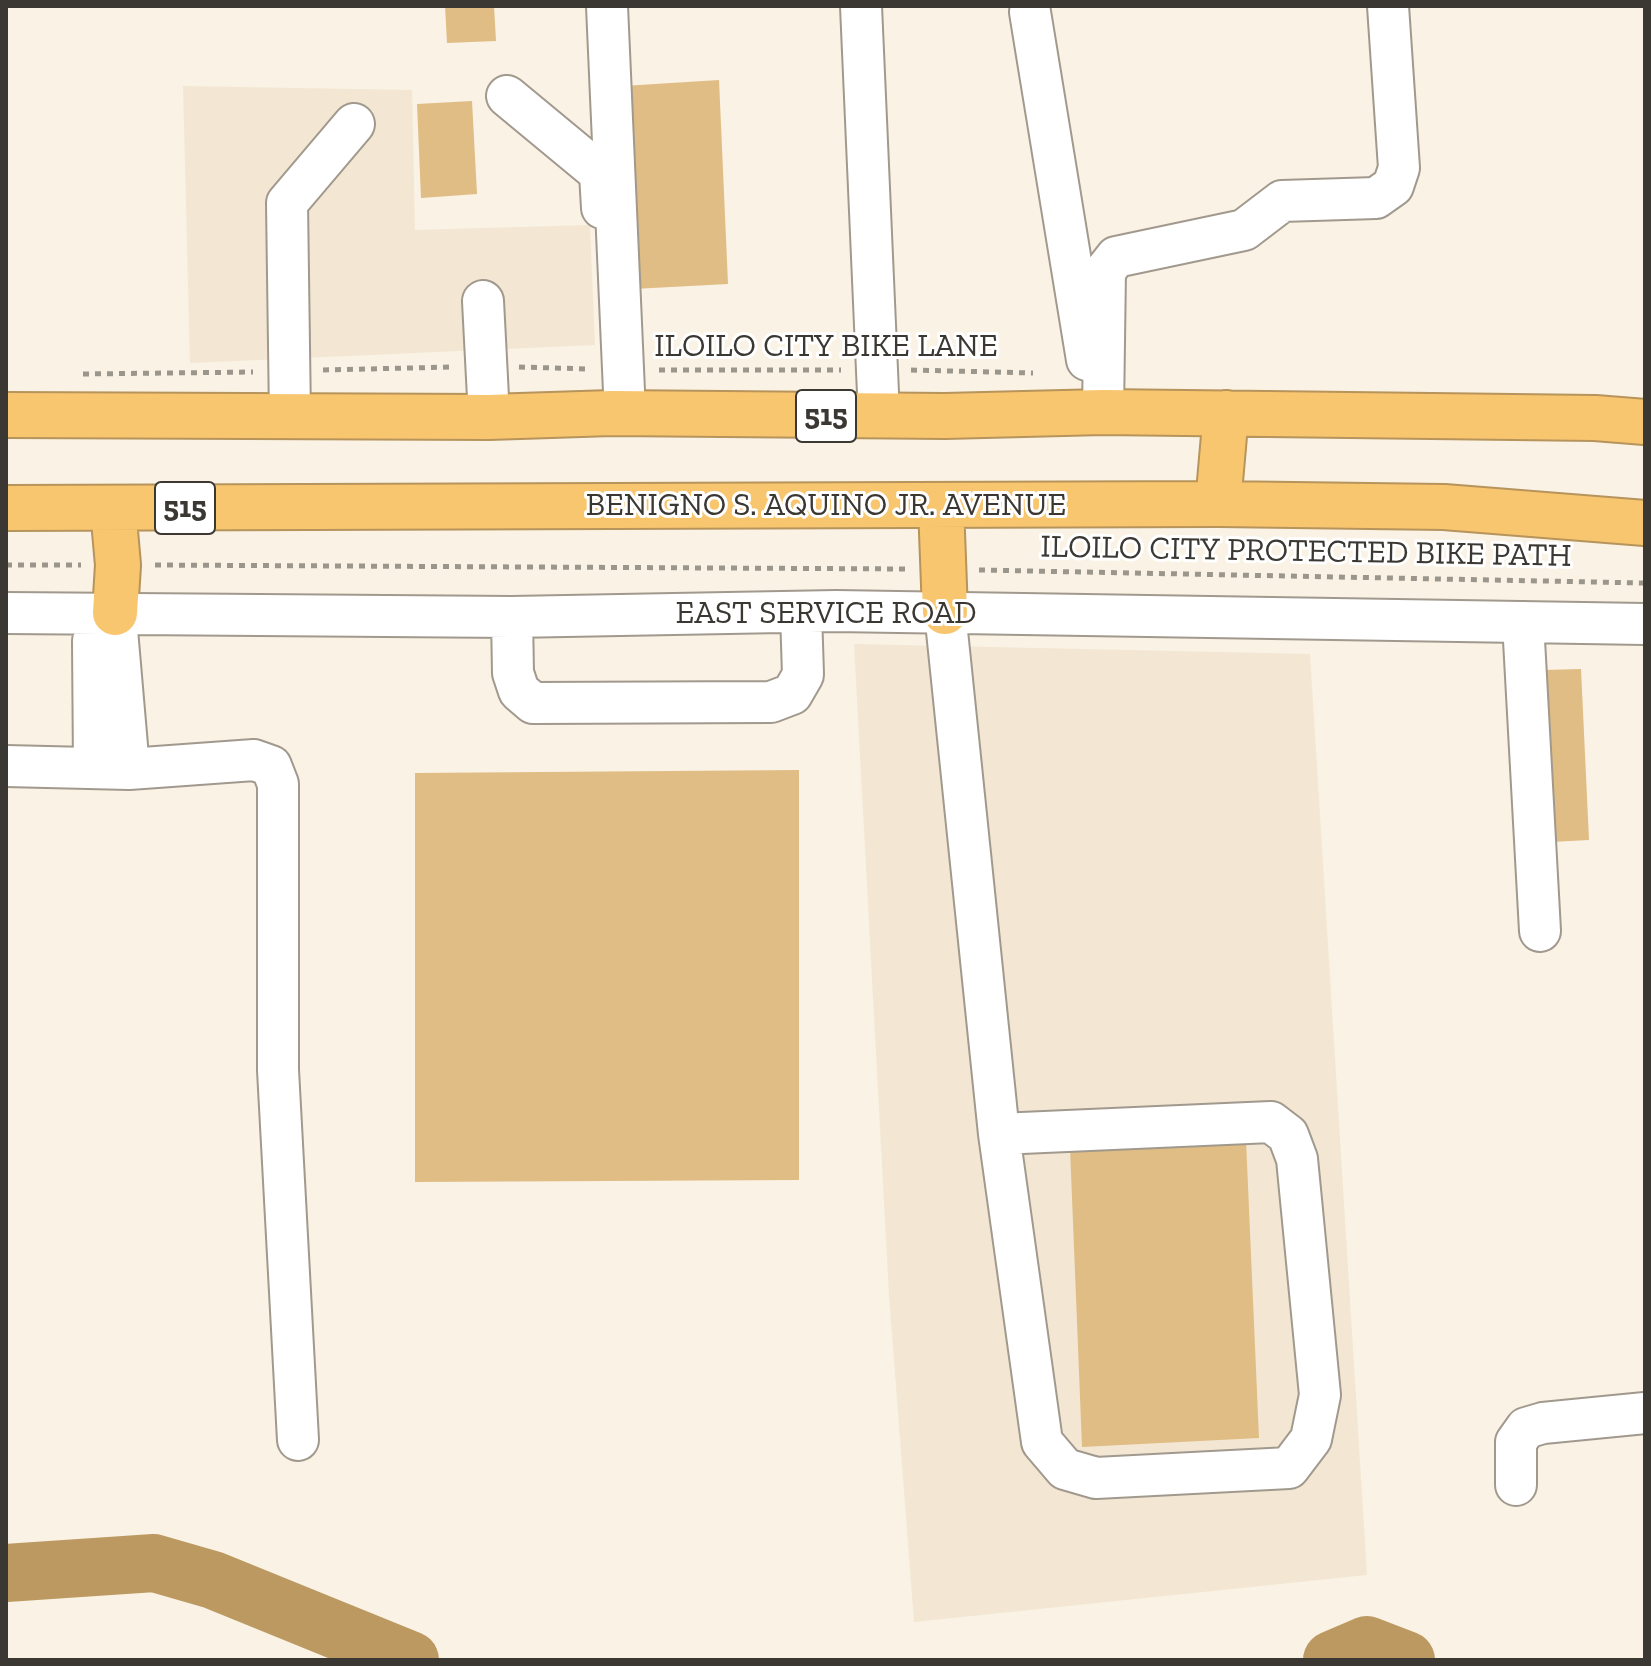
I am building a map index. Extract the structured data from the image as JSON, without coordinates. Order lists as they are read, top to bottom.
{
  "streets": {
    "highway": ["515", "BENIGNO S. AQUINO JR. AVENUE"],
    "street": ["EAST SERVICE ROAD"],
    "path": ["ILOILO CITY BIKE LANE", "ILOILO CITY PROTECTED BIKE PATH"]
  },
  "crossings": [
    ["ILOILO CITY BIKE LANE", "515"]
  ]
}
